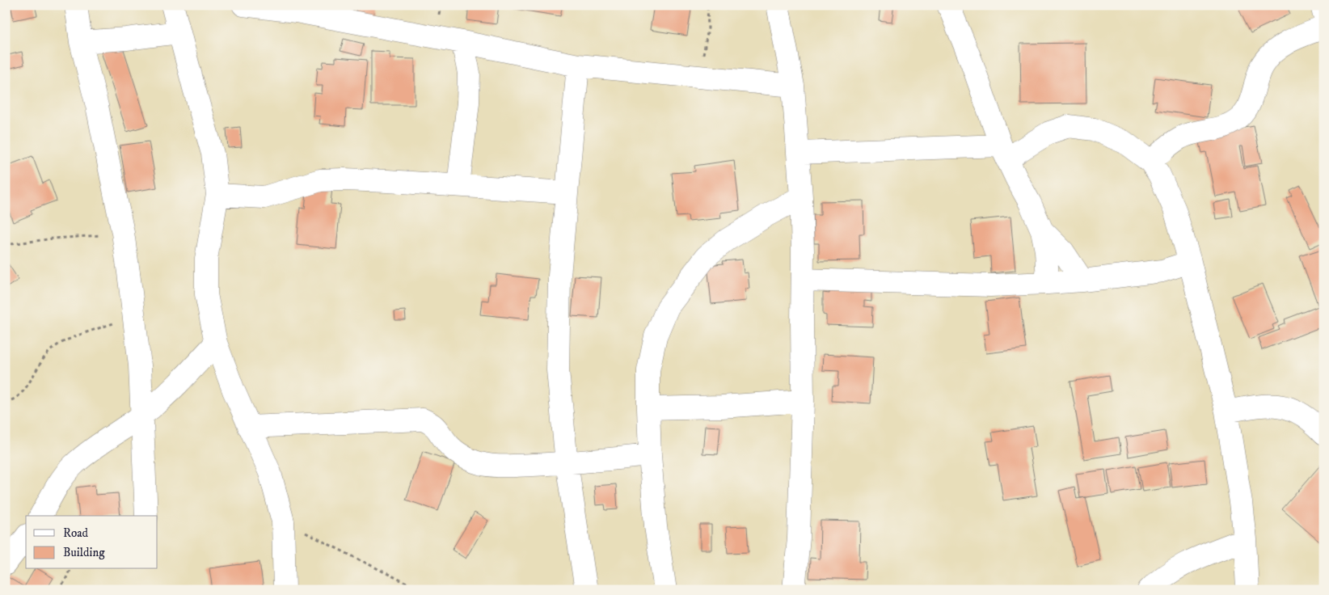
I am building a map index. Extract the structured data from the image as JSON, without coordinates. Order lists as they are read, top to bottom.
{
  "legend": ["Road", "Building"]
}
